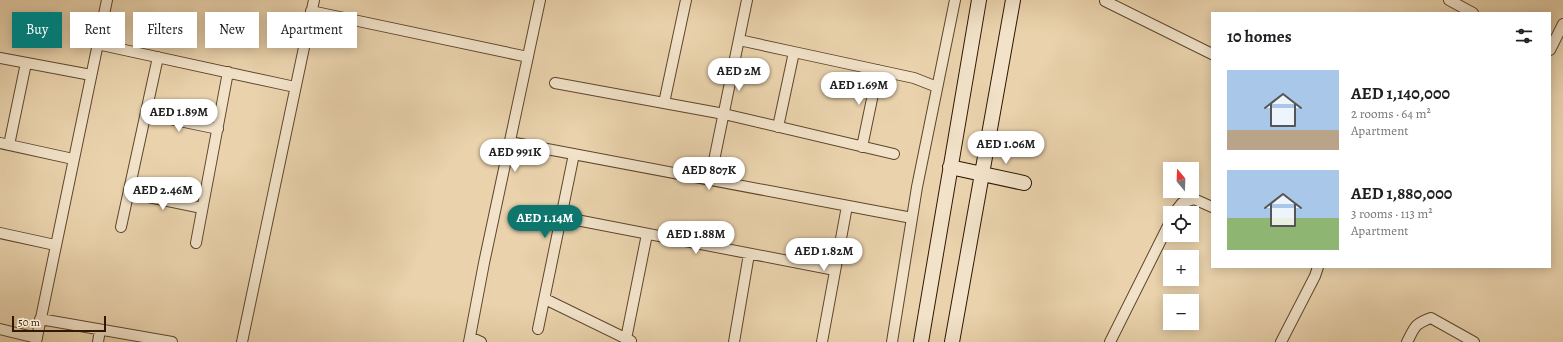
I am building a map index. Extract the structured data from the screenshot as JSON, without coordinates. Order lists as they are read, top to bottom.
{
  "scale_bar": "50 m",
  "north": "top",
  "page": {
    "chip": [
      "Buy",
      "Rent",
      "Filters",
      "New",
      "Apartment"
    ],
    "heading": "10 homes",
    "price": [
      "AED 2M",
      "AED 1.69M",
      "AED 1.89M",
      "AED 1.06M",
      "AED 991K",
      "AED 807K",
      "AED 2.46M",
      "AED 1.14M",
      "AED 1.88M",
      "AED 1.82M"
    ],
    "list": [
      {
        "name": "AED 1,140,000",
        "note": "2 rooms · 64 m² · Apartment"
      },
      {
        "name": "AED 1,880,000",
        "note": "3 rooms · 113 m² · Apartment"
      }
    ],
    "map_buttons": ["+", "−"],
    "scale": "50 m"
  }
}
